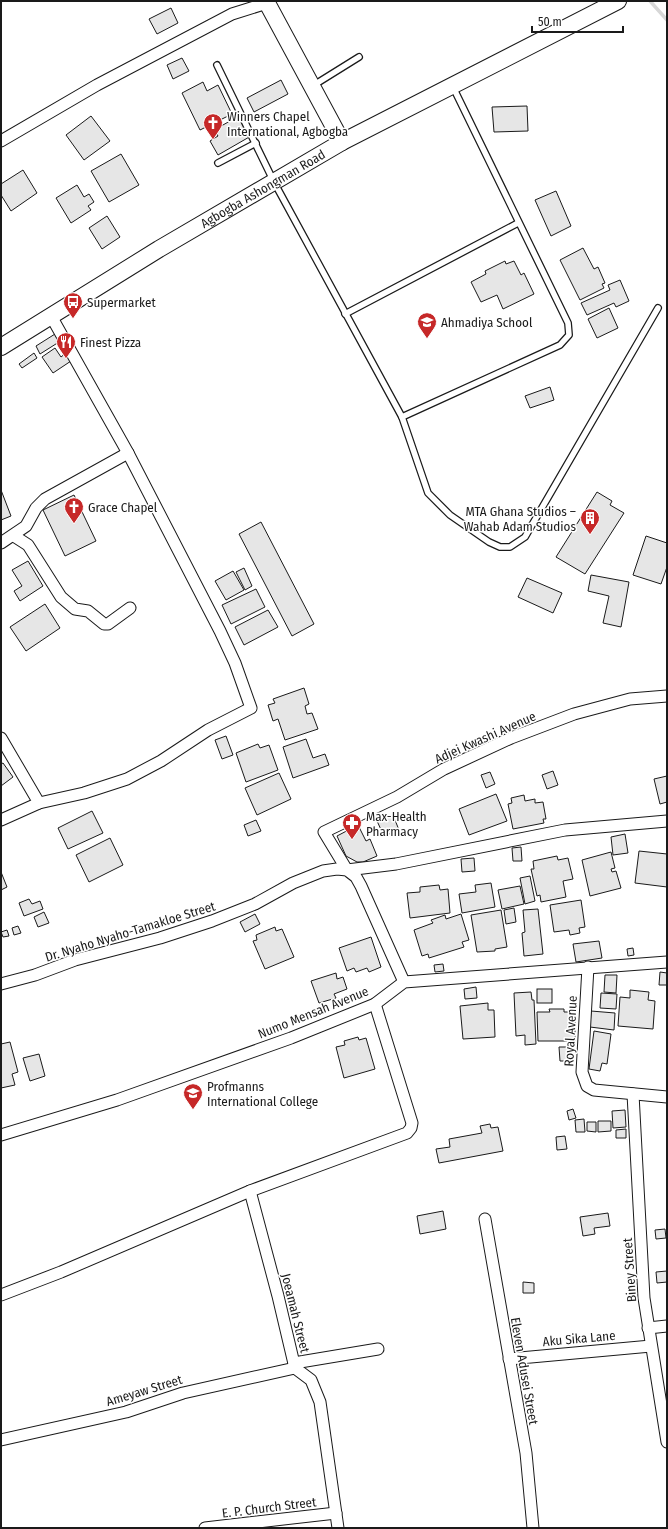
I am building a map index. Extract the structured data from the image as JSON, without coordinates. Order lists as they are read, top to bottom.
{
  "streets": {
    "street": [
      "Agbogba Ashongman Road",
      "Adjei Kwashi Avenue",
      "Dr. Nyaho Nyaho-Tamakloe Street",
      "Numo Mensah Avenue",
      "Royal Avenue",
      "Biney Street",
      "Joeamah Street",
      "Aku Sika Lane",
      "Eleven Adusei Street",
      "Ameyaw Street",
      "E. P. Church Street"
    ]
  },
  "crossings": [
    ["Adjei Kwashi Avenue", "Dr. Nyaho Nyaho-Tamakloe Street"],
    ["Royal Avenue", "Biney Street"],
    ["Biney Street", "Aku Sika Lane"],
    ["Joeamah Street", "Ameyaw Street"],
    ["Joeamah Street", "E. P. Church Street"],
    ["Aku Sika Lane", "Eleven Adusei Street"]
  ],
  "places": {
    "church": ["Winners Chapel International, Agbogba", "Grace Chapel"],
    "bus stop": ["Supermarket"],
    "school or university": ["Ahmadiya School", "Profmanns International College"],
    "restaurant": ["Finest Pizza"],
    "building": ["MTA Ghana Studios – Wahab Adam Studios"],
    "pharmacy": ["Max-Health Pharmacy"]
  },
  "scale_bar": "50 m"
}
